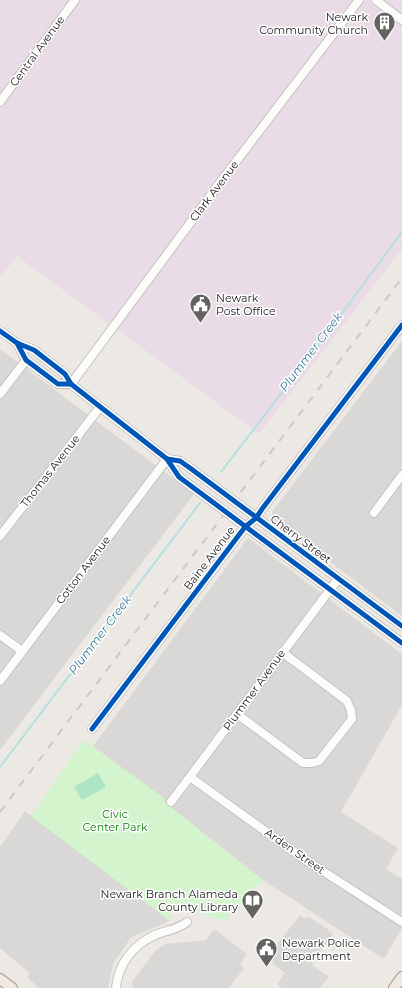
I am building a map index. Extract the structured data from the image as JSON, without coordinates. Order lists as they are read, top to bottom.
{
  "streets": {
    "street": [
      "Central Avenue",
      "Clark Avenue",
      "Thomas Avenue",
      "Cherry Street",
      "Baine Avenue",
      "Cotton Avenue",
      "Plummer Avenue",
      "Arden Street"
    ]
  },
  "crossings": [
    ["Clark Avenue", "Cherry Street"],
    ["Thomas Avenue", "Cherry Street"],
    ["Cherry Street", "Baine Avenue"],
    ["Cherry Street", "Cotton Avenue"],
    ["Cherry Street", "Plummer Avenue"],
    ["Plummer Avenue", "Arden Street"]
  ],
  "water": ["Plummer Creek"],
  "parks": ["Civic Center Park"],
  "places": {
    "building": ["Newark Community Church"],
    "public building": ["Newark Post Office", "Newark Police Department"],
    "library": ["Newark Branch Alameda County Library"]
  }
}
